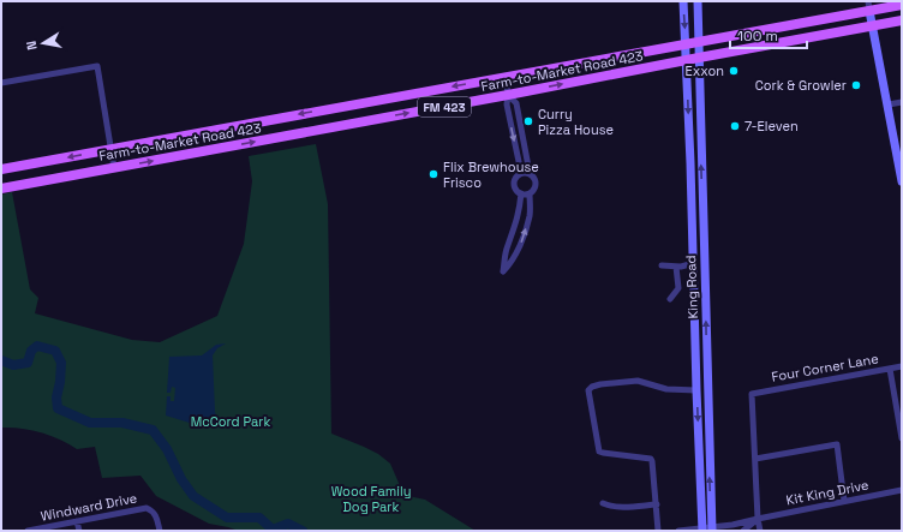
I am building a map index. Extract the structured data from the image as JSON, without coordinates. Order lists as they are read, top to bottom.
{
  "streets": {
    "main road": ["Farm-to-Market Road 423", "FM 423"],
    "street": [
      "King Road",
      "Four Corner Lane",
      "Kit King Drive",
      "Windward Drive"
    ]
  },
  "crossings": [
    ["Farm-to-Market Road 423", "King Road"],
    ["King Road", "Kit King Drive"]
  ],
  "parks": ["McCord Park", "Wood Family Dog Park"],
  "places": [
    "Exxon",
    "Cork & Growler",
    "Curry Pizza House",
    "7-Eleven",
    "Flix Brewhouse Frisco"
  ],
  "scale_bar": "100 m",
  "north": "left"
}
